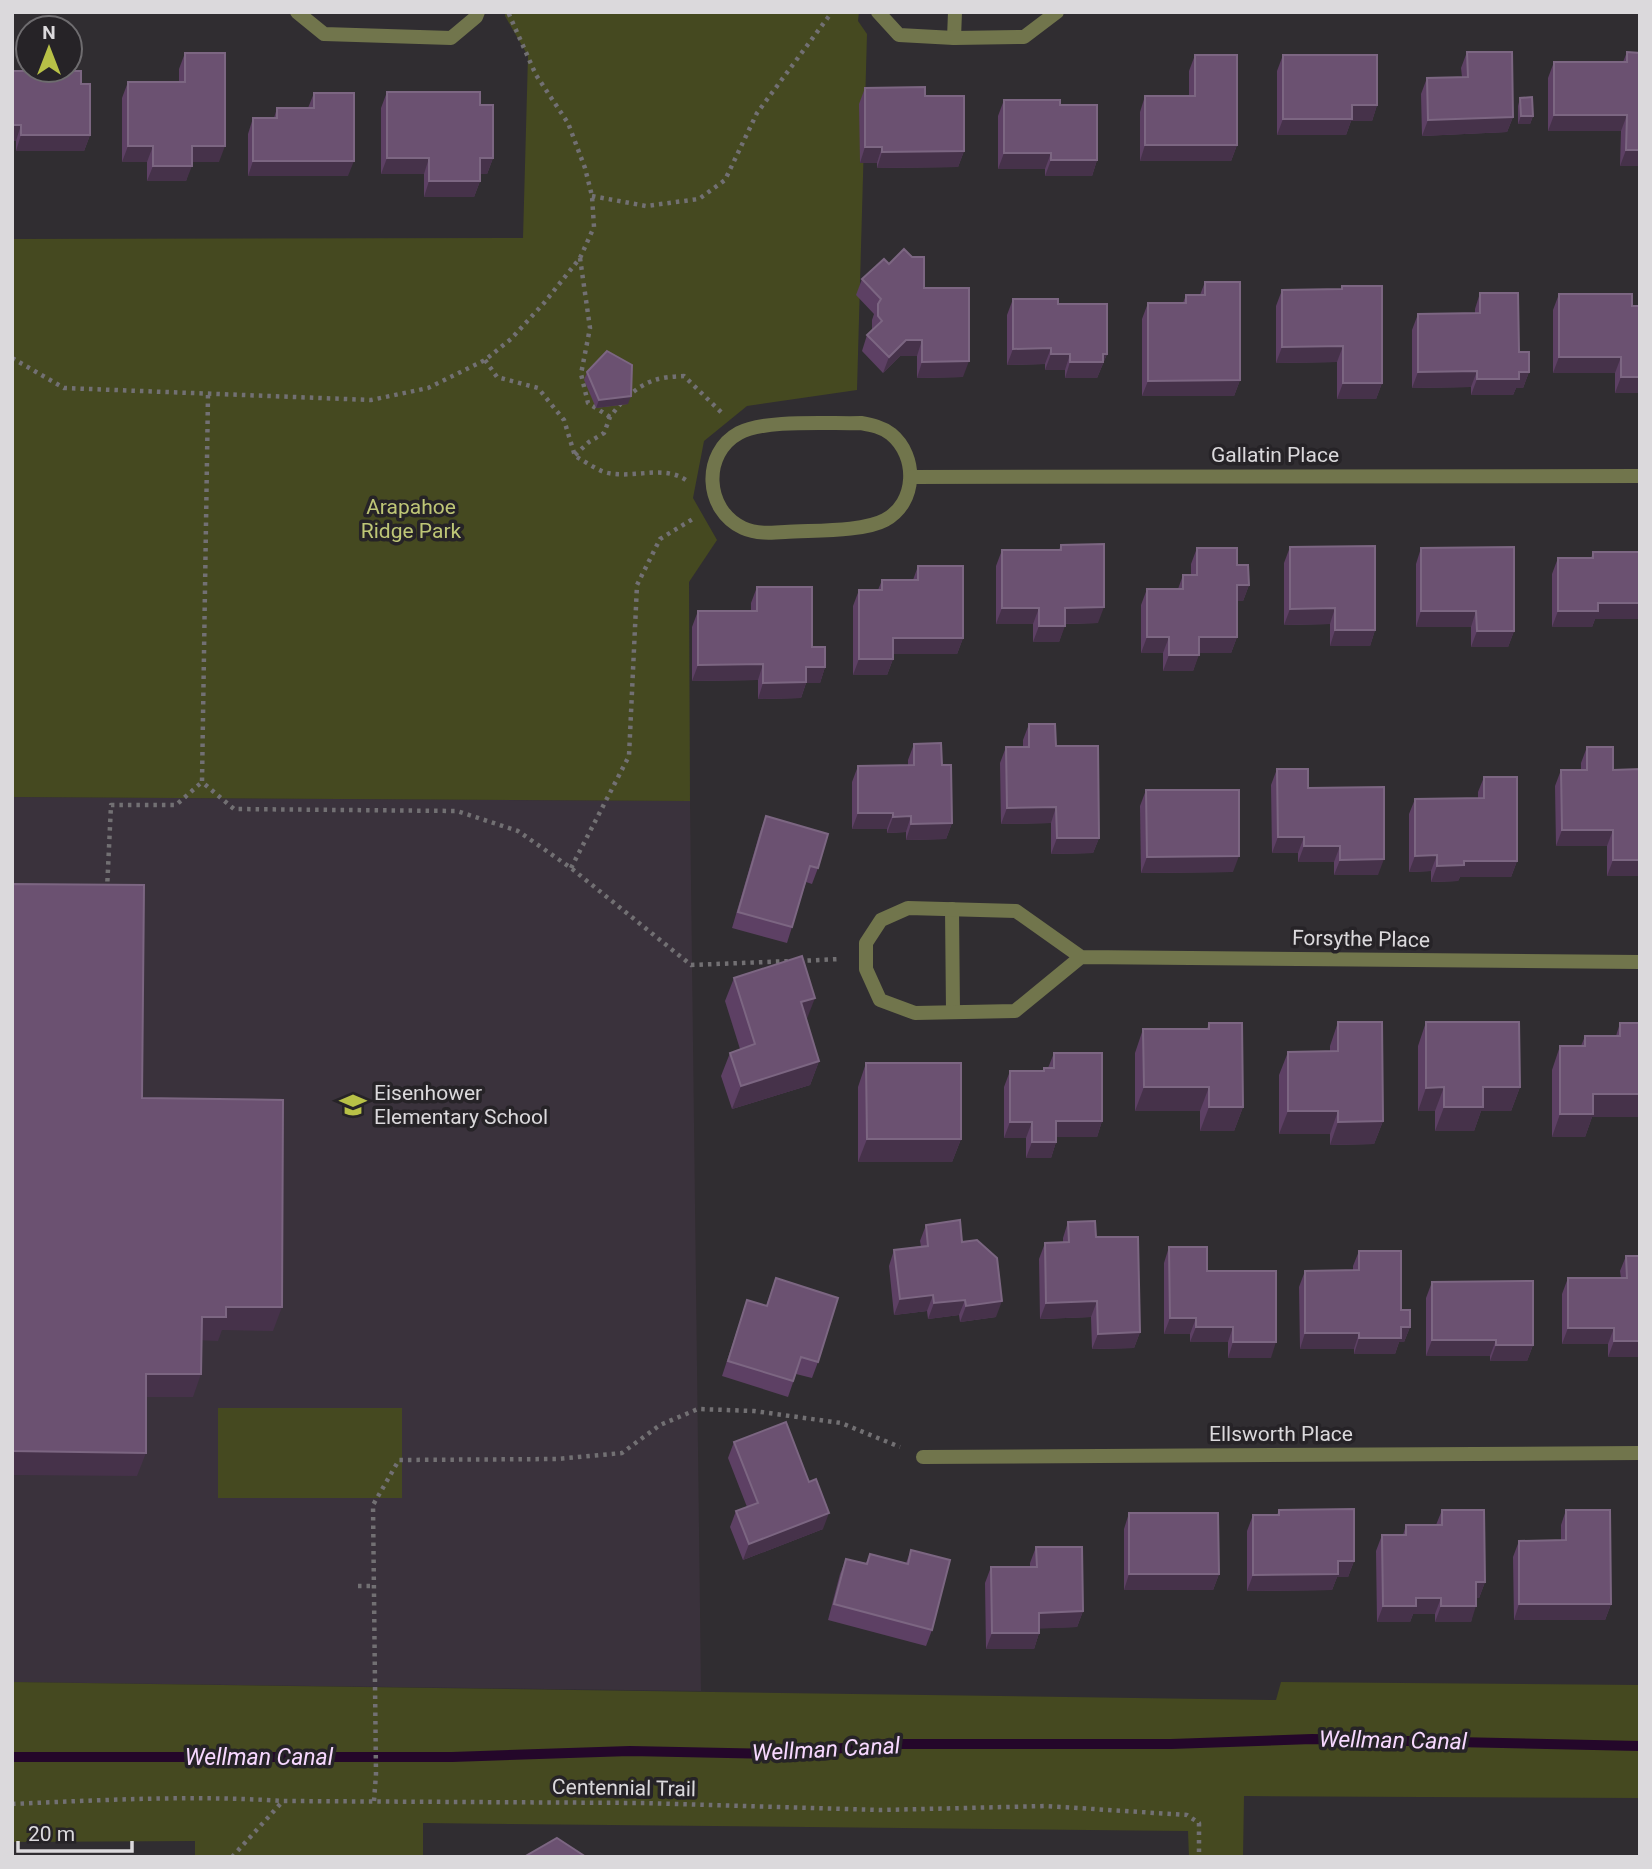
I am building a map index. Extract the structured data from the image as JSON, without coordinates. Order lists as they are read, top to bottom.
{
  "streets": {
    "street": ["Gallatin Place", "Forsythe Place", "Ellsworth Place"],
    "path": ["Centennial Trail"]
  },
  "water": ["Wellman Canal"],
  "parks": ["Arapahoe Ridge Park"],
  "places": {
    "school or university": ["Eisenhower Elementary School"]
  },
  "scale_bar": "20 m",
  "north": "top"
}
